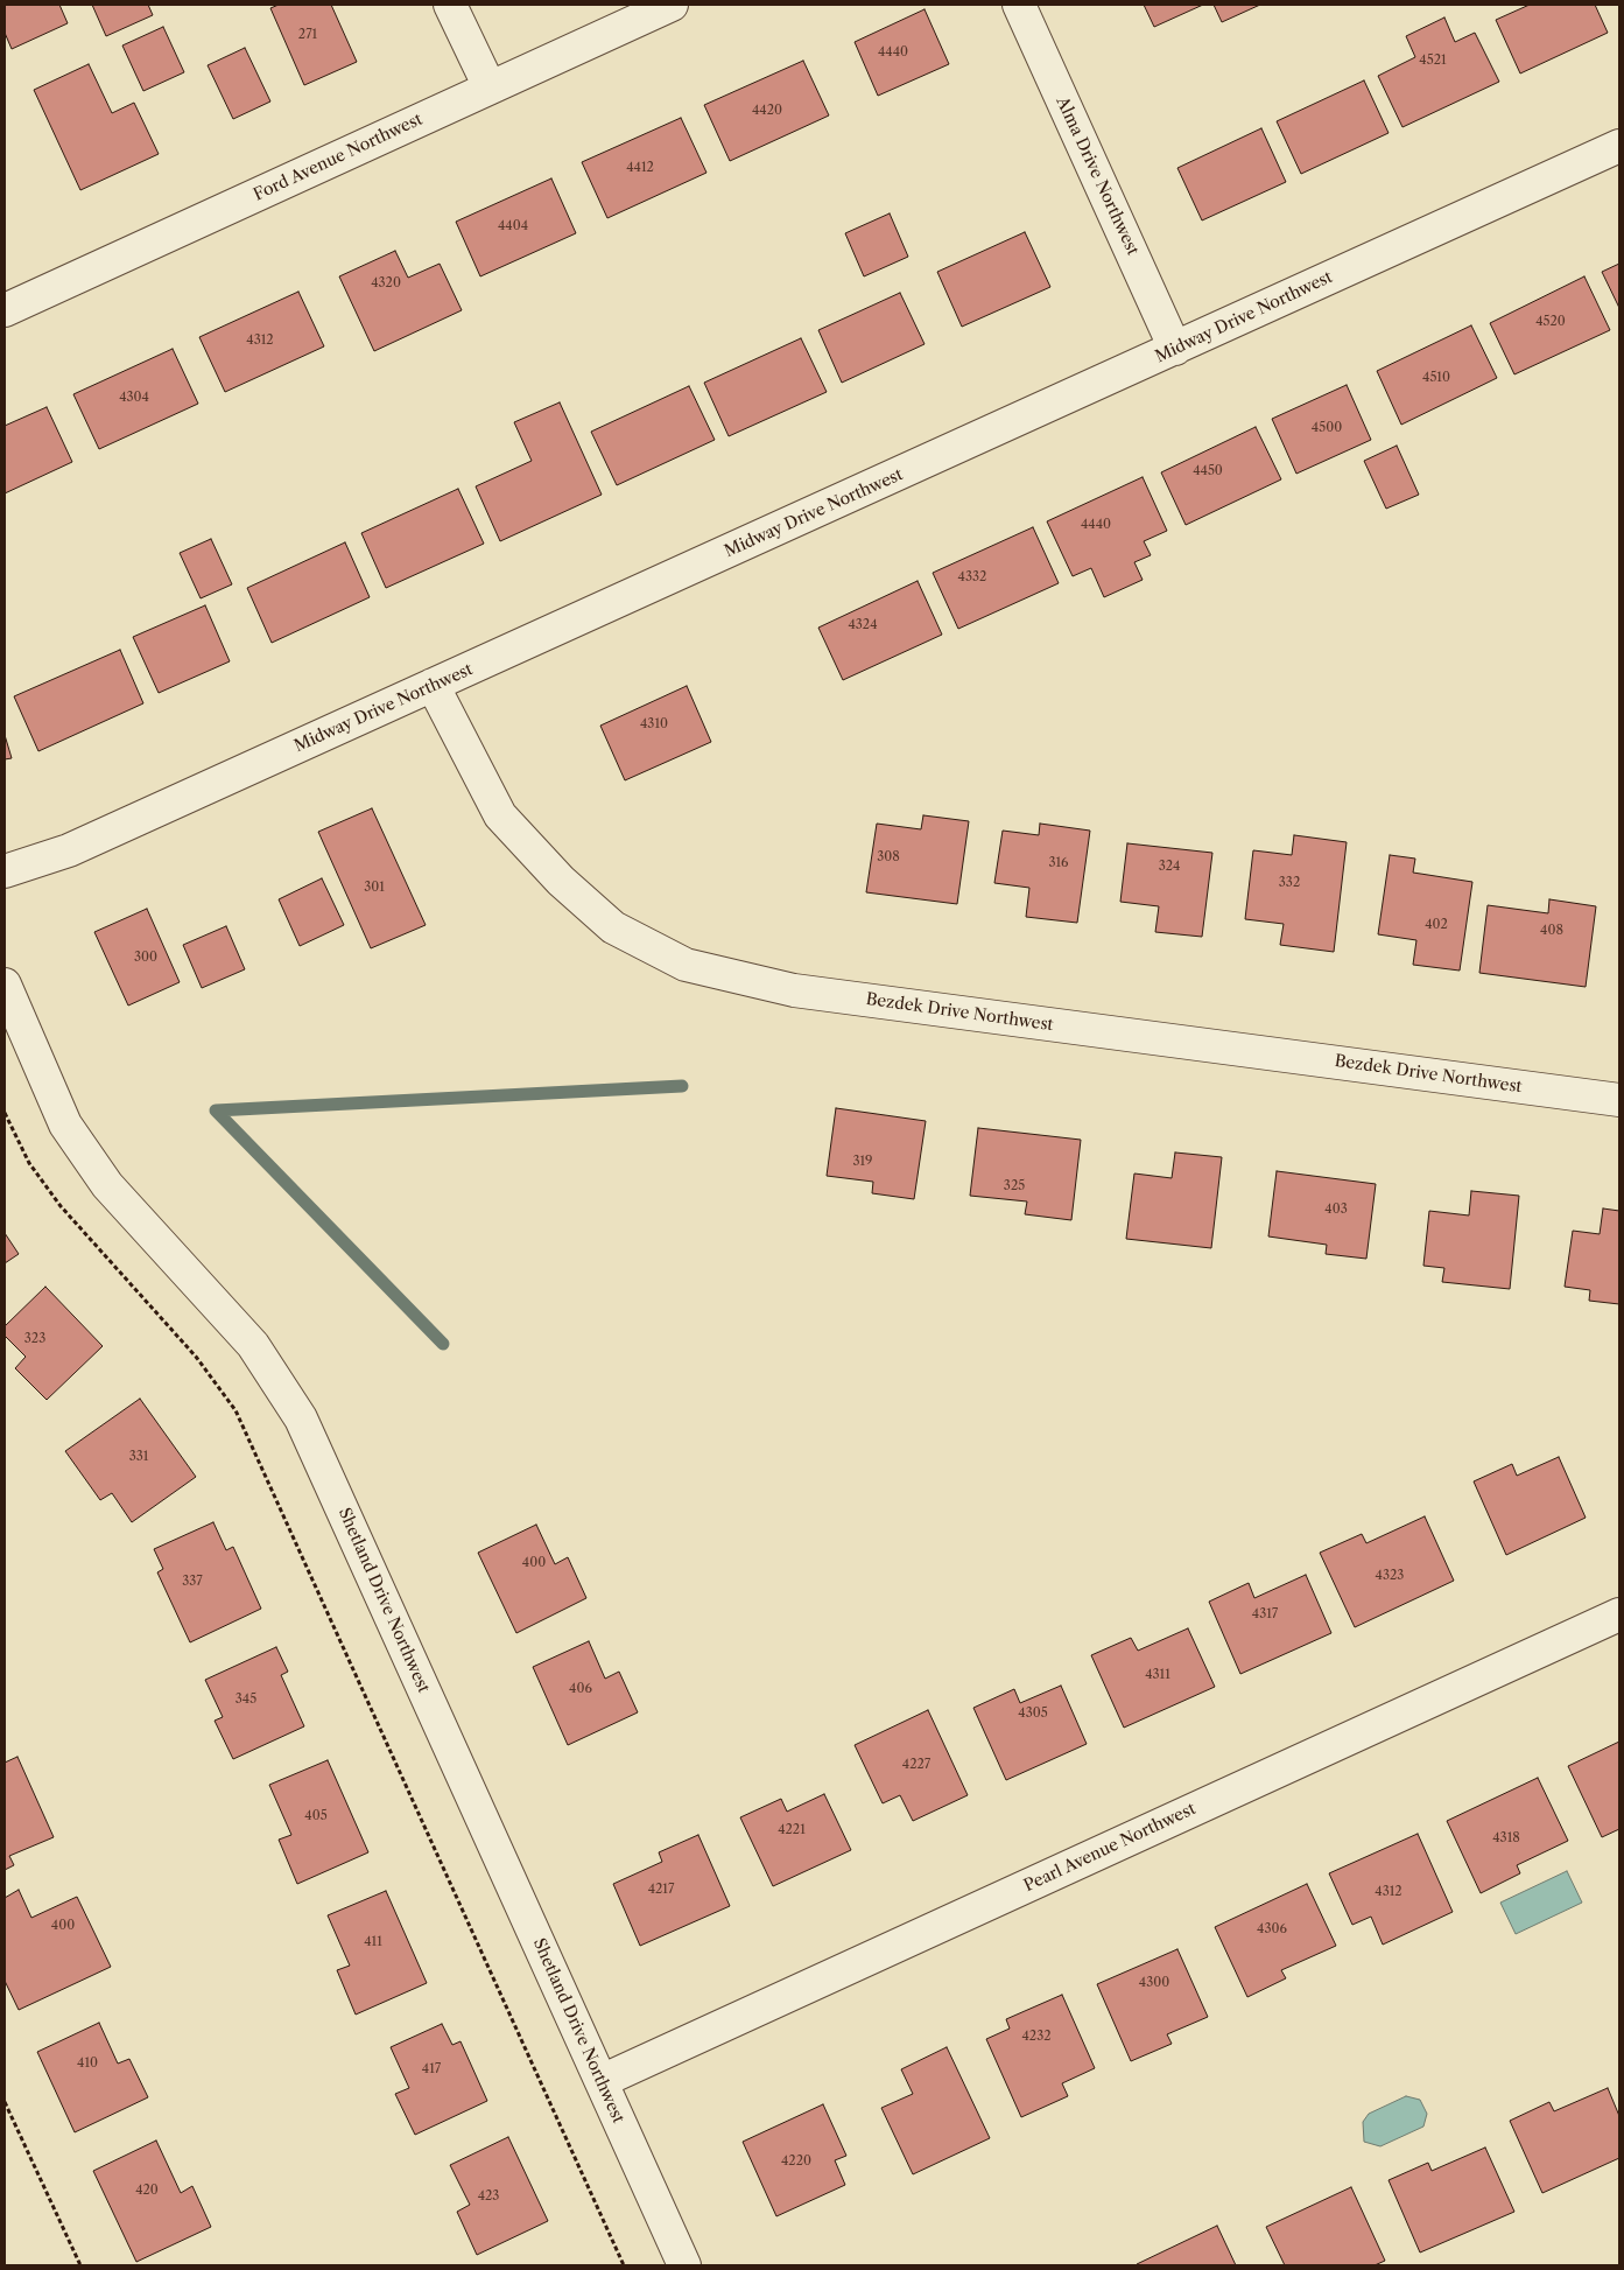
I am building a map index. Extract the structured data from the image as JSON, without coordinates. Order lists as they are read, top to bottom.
{
  "streets": {
    "street": [
      "Ford Avenue Northwest",
      "Alma Drive Northwest",
      "Midway Drive Northwest",
      "Bezdek Drive Northwest",
      "Shetland Drive Northwest",
      "Pearl Avenue Northwest"
    ]
  },
  "crossings": [
    ["Alma Drive Northwest", "Midway Drive Northwest"],
    ["Midway Drive Northwest", "Bezdek Drive Northwest"],
    ["Shetland Drive Northwest", "Pearl Avenue Northwest"]
  ],
  "house_numbers": [
    "271",
    "4440",
    "4521",
    "4420",
    "4412",
    "4404",
    "4320",
    "4520",
    "4312",
    "4510",
    "4304",
    "4500",
    "4450",
    "4440",
    "4332",
    "4324",
    "4310",
    "308",
    "316",
    "324",
    "332",
    "301",
    "402",
    "408",
    "300",
    "319",
    "325",
    "403",
    "323",
    "331",
    "400",
    "4323",
    "337",
    "4317",
    "4311",
    "406",
    "345",
    "4305",
    "4227",
    "405",
    "4221",
    "4318",
    "4217",
    "4312",
    "400",
    "4306",
    "411",
    "4300",
    "4232",
    "410",
    "417",
    "4220",
    "420",
    "423"
  ]
}
